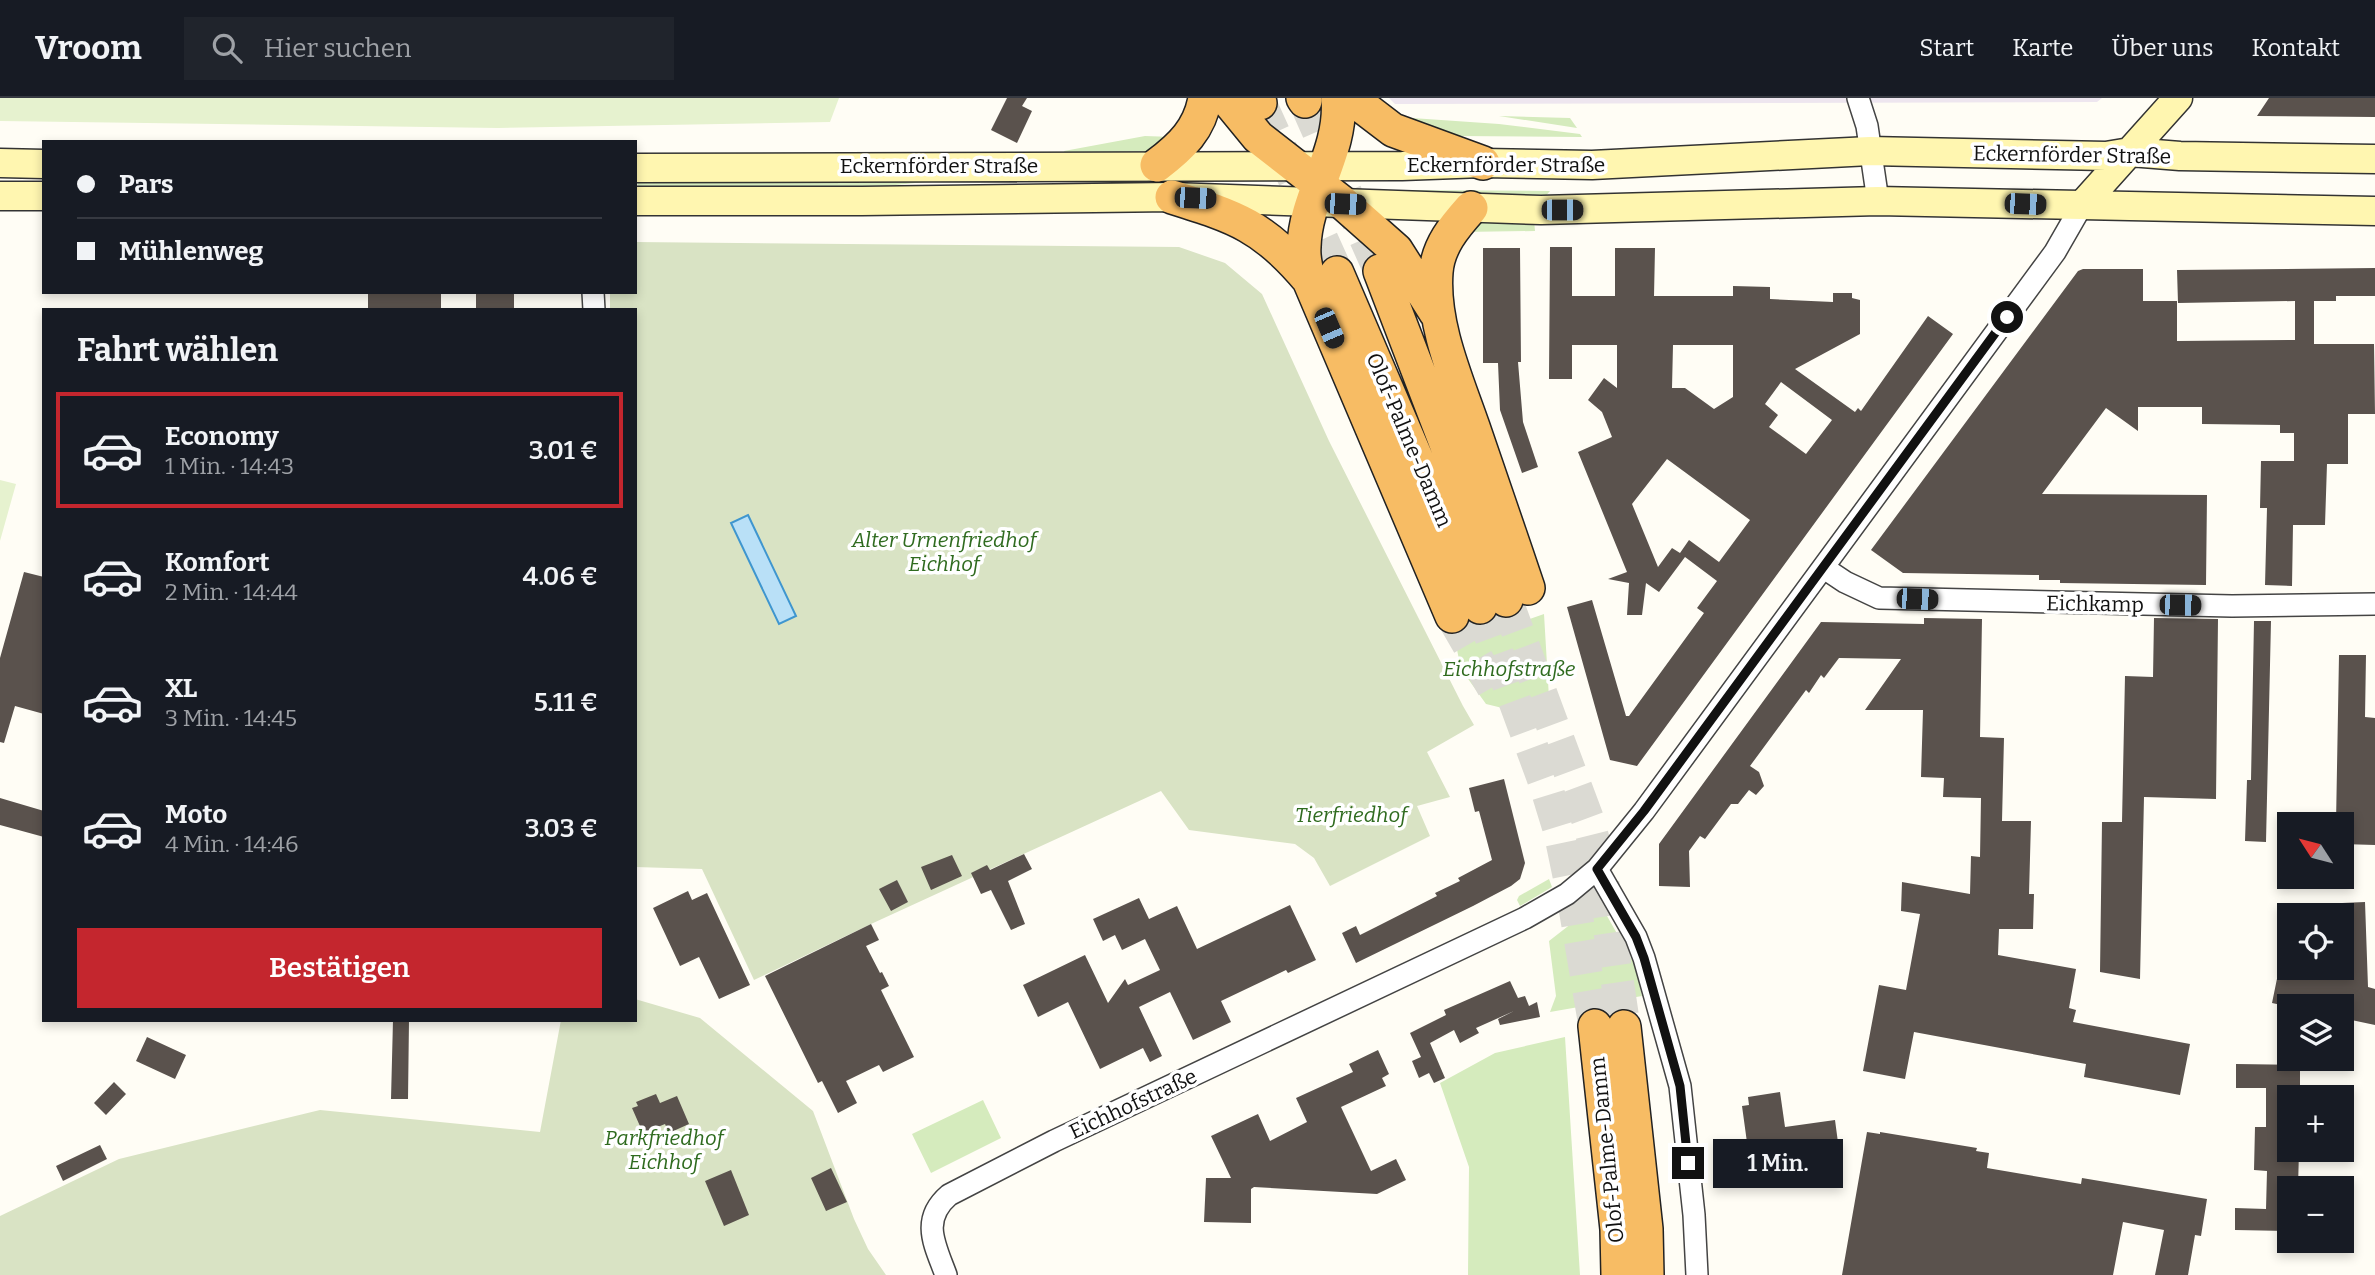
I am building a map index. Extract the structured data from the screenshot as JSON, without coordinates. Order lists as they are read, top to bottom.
{
  "streets": {
    "highway": ["Olof-Palme-Damm"],
    "main road": ["Eckernförder Straße"],
    "street": ["Eichkamp", "Eichhofstraße"]
  },
  "crossings": [
    ["Eckernförder Straße", "Eichhofstraße"],
    ["Eichkamp", "Eichhofstraße"]
  ],
  "parks": [
    "Alter Urnenfriedhof Eichhof",
    "Eichhofstraße",
    "Tierfriedhof",
    "Parkfriedhof Eichhof"
  ],
  "north": "top left",
  "page": {
    "header": "Vroom",
    "search": "Hier suchen",
    "nav": [
      "Start",
      "Karte",
      "Über uns",
      "Kontakt"
    ],
    "banner": ["Pars", "Mühlenweg"],
    "heading": "Fahrt wählen",
    "list": [
      {
        "name": "Economy",
        "note": "1 Min. · 14:43",
        "value": "3.01 €"
      },
      {
        "name": "Komfort",
        "note": "2 Min. · 14:44",
        "value": "4.06 €"
      },
      {
        "name": "XL",
        "note": "3 Min. · 14:45",
        "value": "5.11 €"
      },
      {
        "name": "Moto",
        "note": "4 Min. · 14:46",
        "value": "3.03 €"
      }
    ],
    "map_buttons": ["+", "−"],
    "buttons": "Bestätigen",
    "bubble": "1 Min."
  }
}
